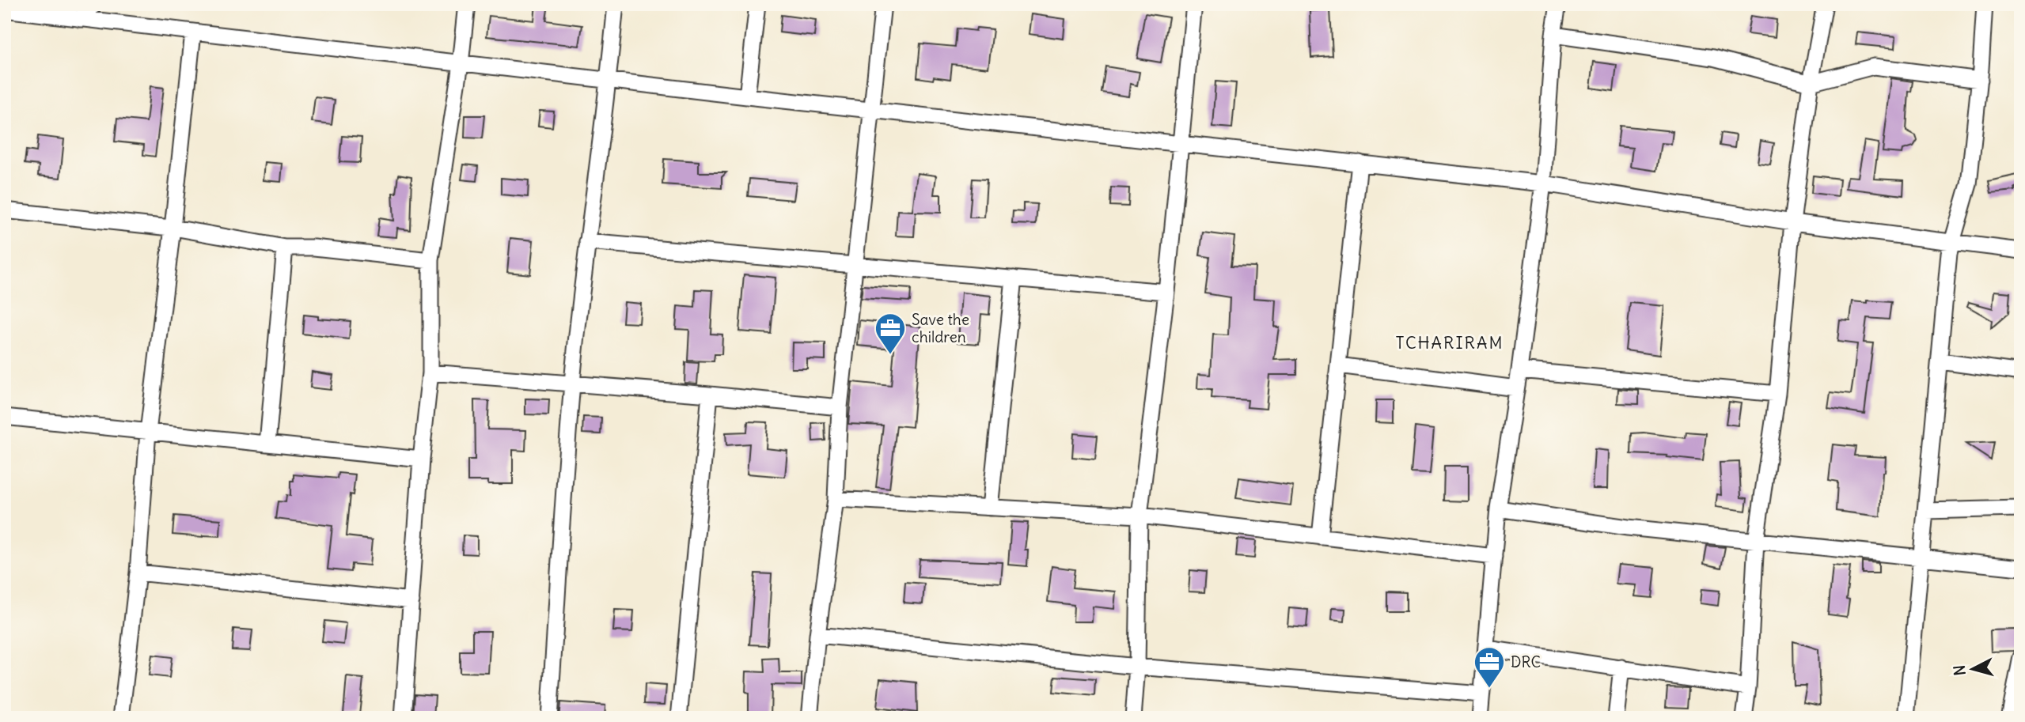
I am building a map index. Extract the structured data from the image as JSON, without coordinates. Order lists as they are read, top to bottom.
{
  "districts": ["TCHARIRAM"],
  "places": {
    "office": ["Save the children", "DRC"]
  },
  "north": "left"
}
